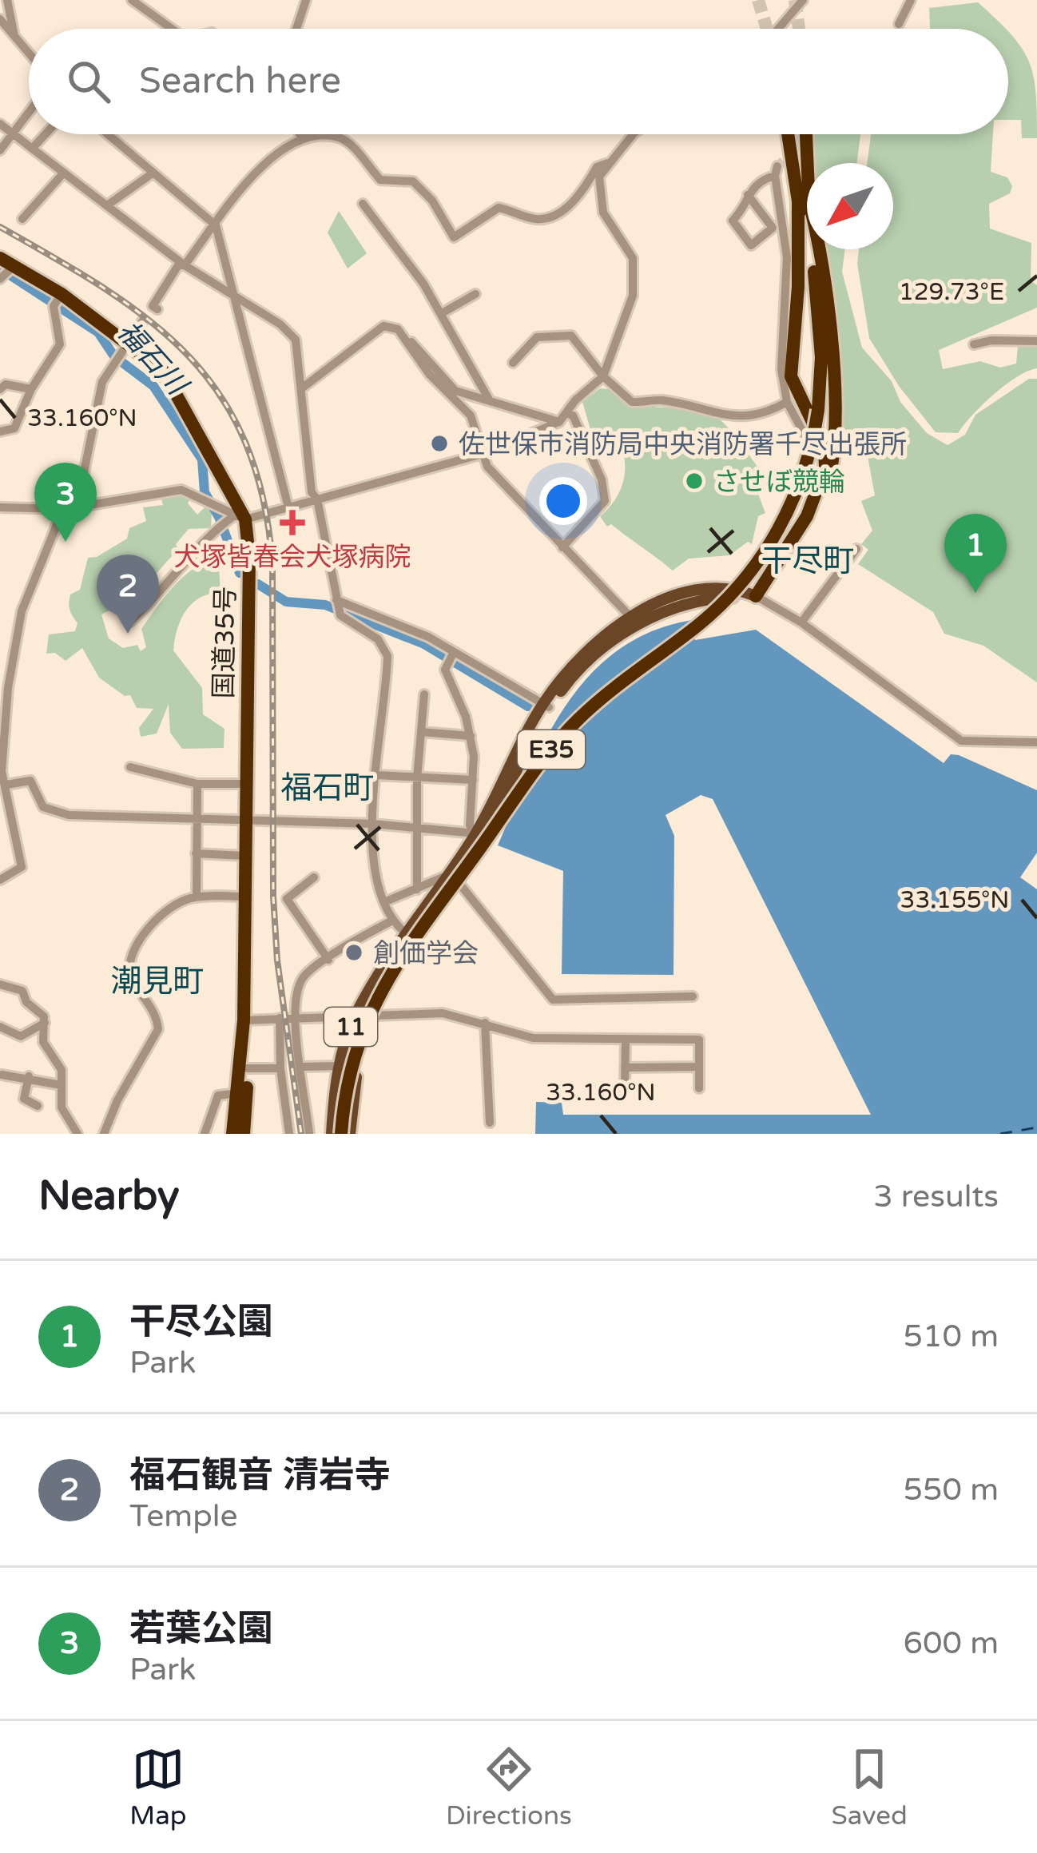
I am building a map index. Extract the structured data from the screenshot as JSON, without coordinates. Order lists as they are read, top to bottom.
{
  "streets": {
    "highway": ["国道35号", "E35"],
    "main road": ["11"]
  },
  "districts": ["干尽町", "福石町", "潮見町"],
  "water": ["福石川"],
  "places": {
    "other": ["佐世保市消防局中央消防署千尽出張所", "させぼ競輪", "創価学会"],
    "health": ["犬塚皆春会犬塚病院"]
  },
  "north": "bottom left",
  "page": {
    "search": "Search here",
    "pins": ["3", "1", "2"],
    "heading": ["Nearby", "3 results"],
    "list": [
      {
        "mark": "1",
        "name": "干尽公園",
        "note": "Park",
        "value": "510 m"
      },
      {
        "mark": "2",
        "name": "福石観音 清岩寺",
        "note": "Temple",
        "value": "550 m"
      },
      {
        "mark": "3",
        "name": "若葉公園",
        "note": "Park",
        "value": "600 m"
      }
    ],
    "nav": ["Map", "Directions", "Saved"]
  },
  "coordinates": ["129.73°E", "33.160°N", "33.155°N"]
}
